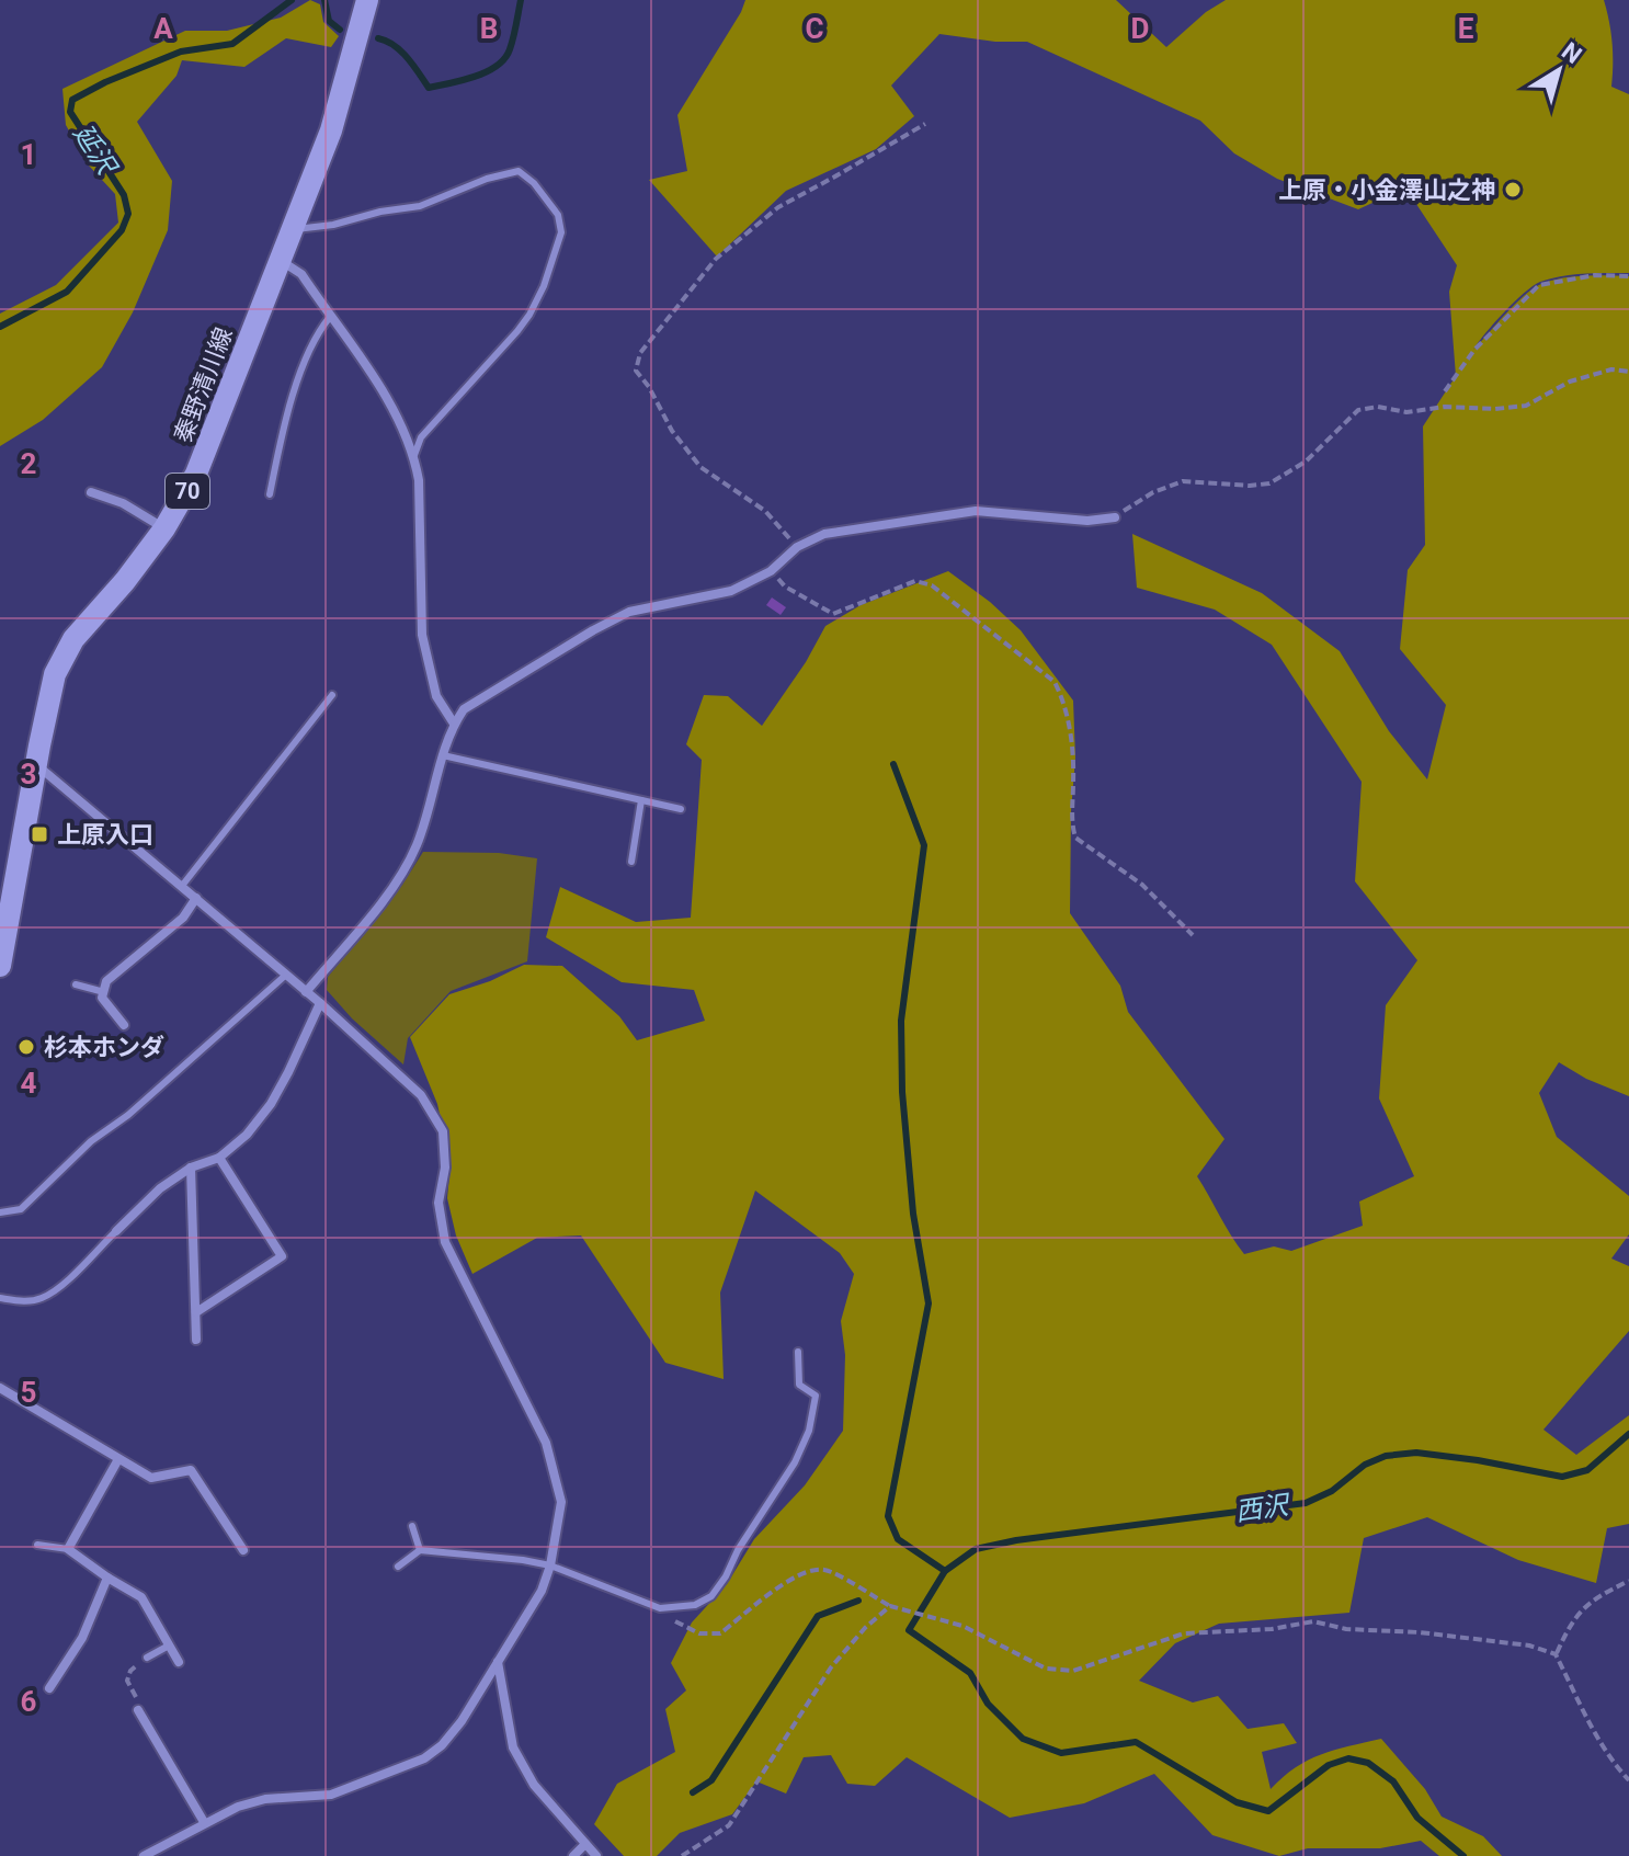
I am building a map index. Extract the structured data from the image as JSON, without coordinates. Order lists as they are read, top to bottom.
{
  "streets": {
    "main road": ["秦野清川線", "70"]
  },
  "water": ["延沢", "西沢"],
  "places": {
    "other": ["上原・小金澤山之神", "杉本ホンダ"],
    "transit": ["上原入口"]
  },
  "north": "top right",
  "grid": {
    "columns": [
      "A",
      "B",
      "C",
      "D",
      "E"
    ],
    "rows": [
      "1",
      "2",
      "3",
      "4",
      "5",
      "6"
    ]
  }
}
